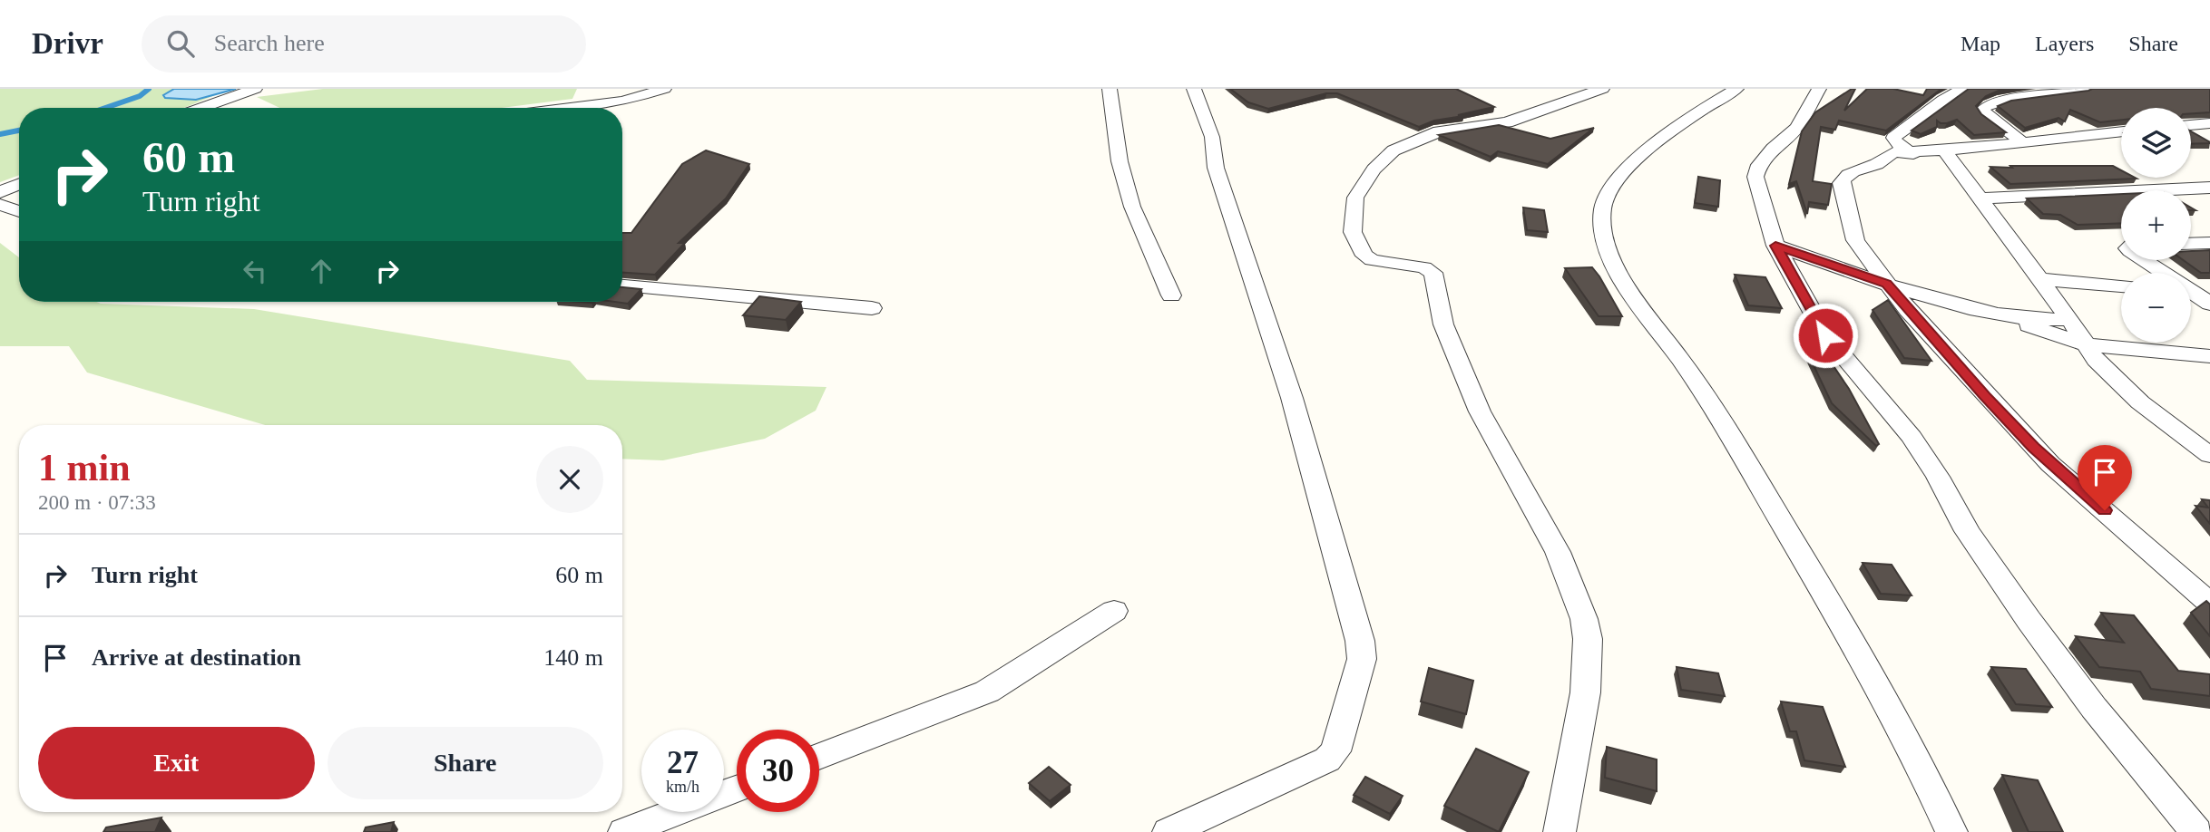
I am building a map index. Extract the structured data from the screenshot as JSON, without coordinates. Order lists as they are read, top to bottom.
{
  "page": {
    "header": "Drivr",
    "search": "Search here",
    "nav": ["Map", "Layers", "Share"],
    "map_buttons": ["+", "−"],
    "turn": ["60 m", "Turn right"],
    "heading": ["1 min", "200 m · 07:33"],
    "list": [
      {
        "name": "Turn right",
        "value": "60 m"
      },
      {
        "name": "Arrive at destination",
        "value": "140 m"
      }
    ],
    "buttons": ["Exit", "Share"],
    "speed": "27 km/h",
    "limit": "30"
  }
}
